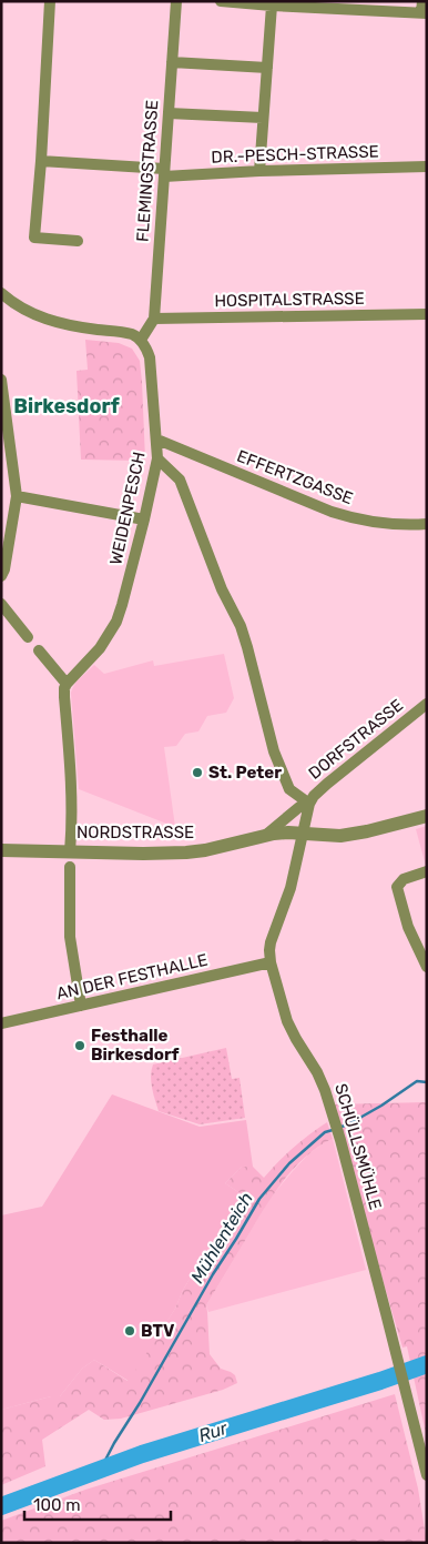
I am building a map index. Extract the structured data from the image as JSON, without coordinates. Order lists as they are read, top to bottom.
{
  "streets": {
    "street": [
      "DR.-PESCH-STRASSE",
      "FLEMINGSTRASSE",
      "HOSPITALSTRASSE",
      "EFFERTZGASSE",
      "WEIDENPESCH",
      "DORFSTRASSE",
      "NORDSTRASSE",
      "AN DER FESTHALLE",
      "SCHÜLLSMÜHLE"
    ]
  },
  "crossings": [
    ["DR.-PESCH-STRASSE", "FLEMINGSTRASSE"],
    ["FLEMINGSTRASSE", "HOSPITALSTRASSE"],
    ["FLEMINGSTRASSE", "WEIDENPESCH"],
    ["EFFERTZGASSE", "WEIDENPESCH"],
    ["DORFSTRASSE", "NORDSTRASSE"],
    ["DORFSTRASSE", "SCHÜLLSMÜHLE"],
    ["NORDSTRASSE", "SCHÜLLSMÜHLE"],
    ["AN DER FESTHALLE", "SCHÜLLSMÜHLE"]
  ],
  "districts": ["Birkesdorf"],
  "water": ["Mühlenteich", "Rur"],
  "places": ["St. Peter", "Festhalle Birkesdorf", "BTV"],
  "scale_bar": "100 m"
}
